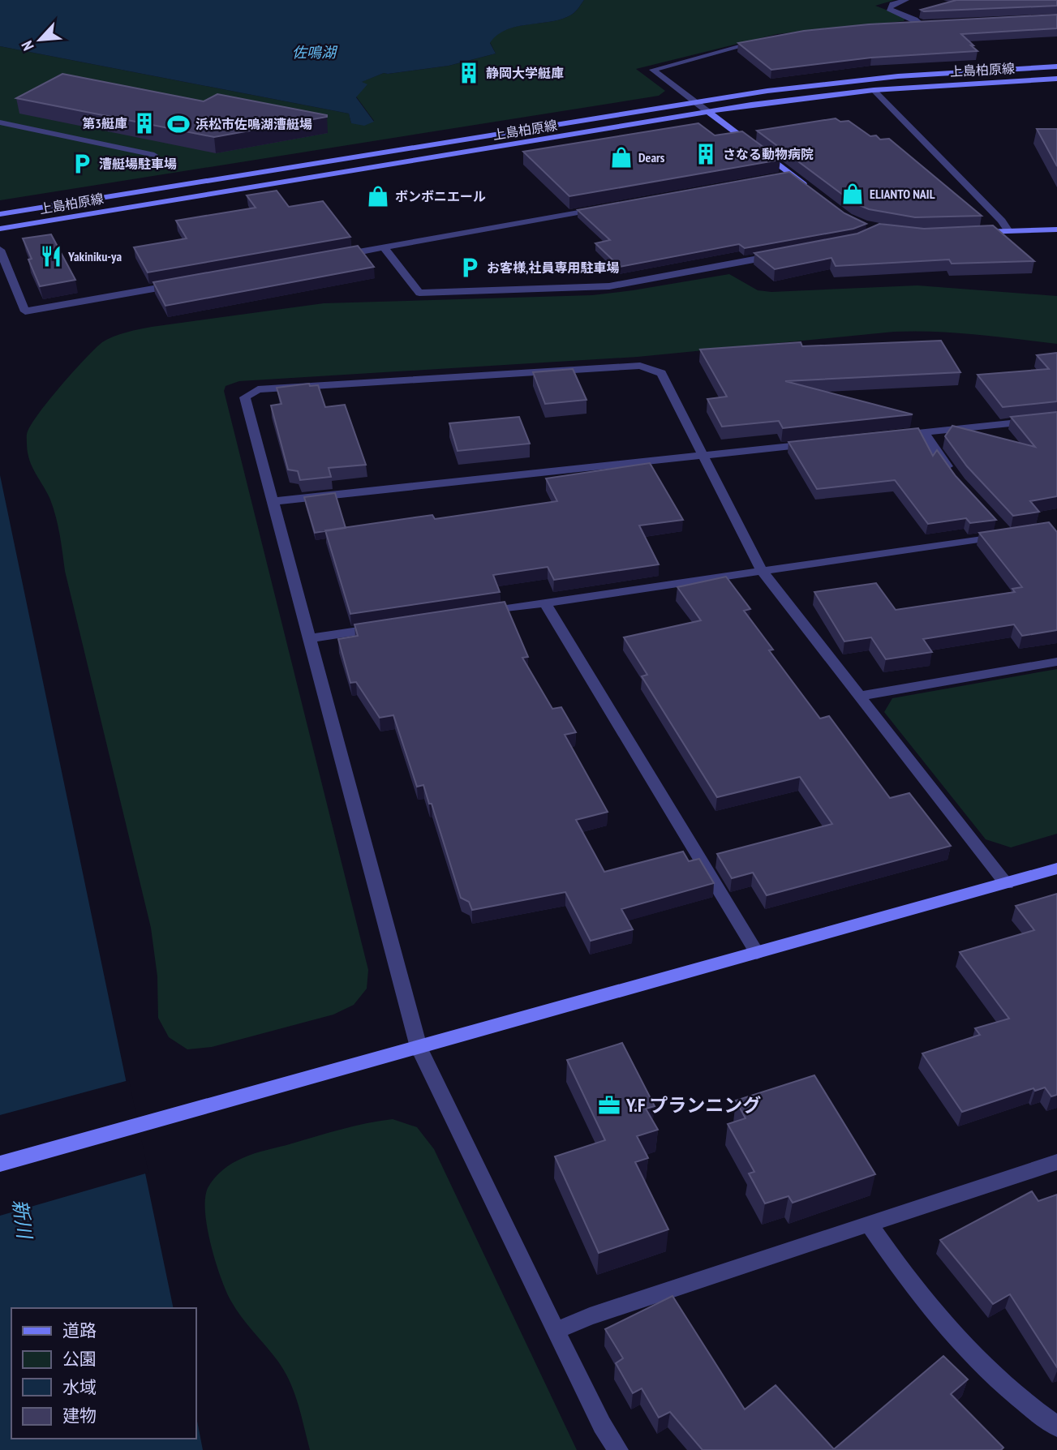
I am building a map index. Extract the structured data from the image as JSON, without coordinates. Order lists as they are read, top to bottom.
{
  "streets": {
    "street": ["上島柏原線"]
  },
  "water": ["佐鳴湖", "新川"],
  "places": {
    "building": ["静岡大学艇庫", "第3艇庫", "さなる動物病院"],
    "sports": ["浜松市佐鳴湖漕艇場"],
    "shop": ["Dears", "ELIANTO NAIL", "ボンボニエール"],
    "parking": ["漕艇場駐車場", "お客様,社員専用駐車場"],
    "restaurant": ["Yakiniku-ya"],
    "office": ["Y.F プランニング"]
  },
  "legend": [
    "道路",
    "公園",
    "水域",
    "建物"
  ],
  "north": "bottom left"
}
